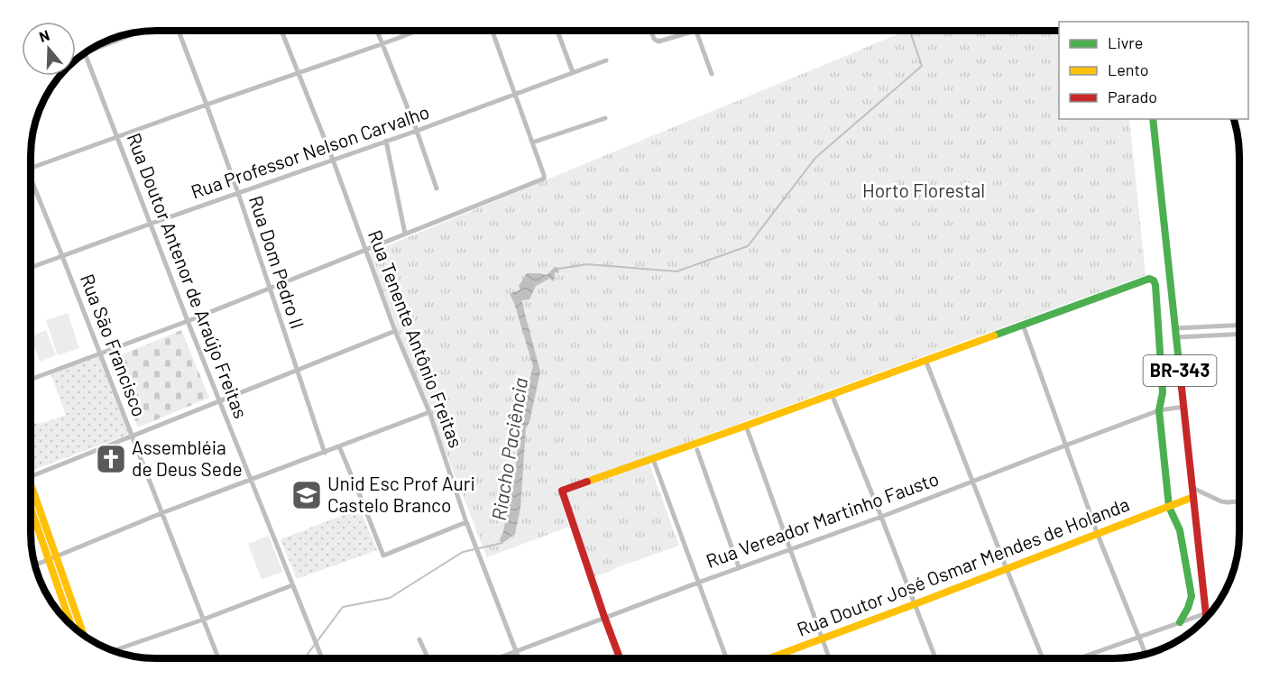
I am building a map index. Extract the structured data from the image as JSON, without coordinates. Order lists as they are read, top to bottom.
{
  "streets": {
    "main road": ["BR-343", "Rua Doutor José Osmar Mendes de Holanda"],
    "street": [
      "Rua Professor Nelson Carvalho",
      "Rua Dom Pedro II",
      "Rua Doutor Antenor de Araújo Freitas",
      "Rua Tenente Antônio Freitas",
      "Rua São Francisco",
      "Rua Vereador Martinho Fausto"
    ]
  },
  "crossings": [
    ["Rua Professor Nelson Carvalho", "Rua Dom Pedro II"],
    ["Rua Professor Nelson Carvalho", "Rua Doutor Antenor de Araújo Freitas"],
    ["Rua Professor Nelson Carvalho", "Rua Tenente Antônio Freitas"],
    ["Rua Professor Nelson Carvalho", "Rua São Francisco"],
    ["Rua Tenente Antônio Freitas", "Rua Vereador Martinho Fausto"],
    ["BR-343", "Rua Vereador Martinho Fausto"],
    ["BR-343", "Rua Doutor José Osmar Mendes de Holanda"]
  ],
  "water": ["Riacho Paciência"],
  "parks": ["Horto Florestal"],
  "places": {
    "church": ["Assembléia de Deus Sede"],
    "school or university": ["Unid Esc Prof Auri Castelo Branco"]
  },
  "legend": ["Livre", "Lento", "Parado"],
  "north": "top"
}
